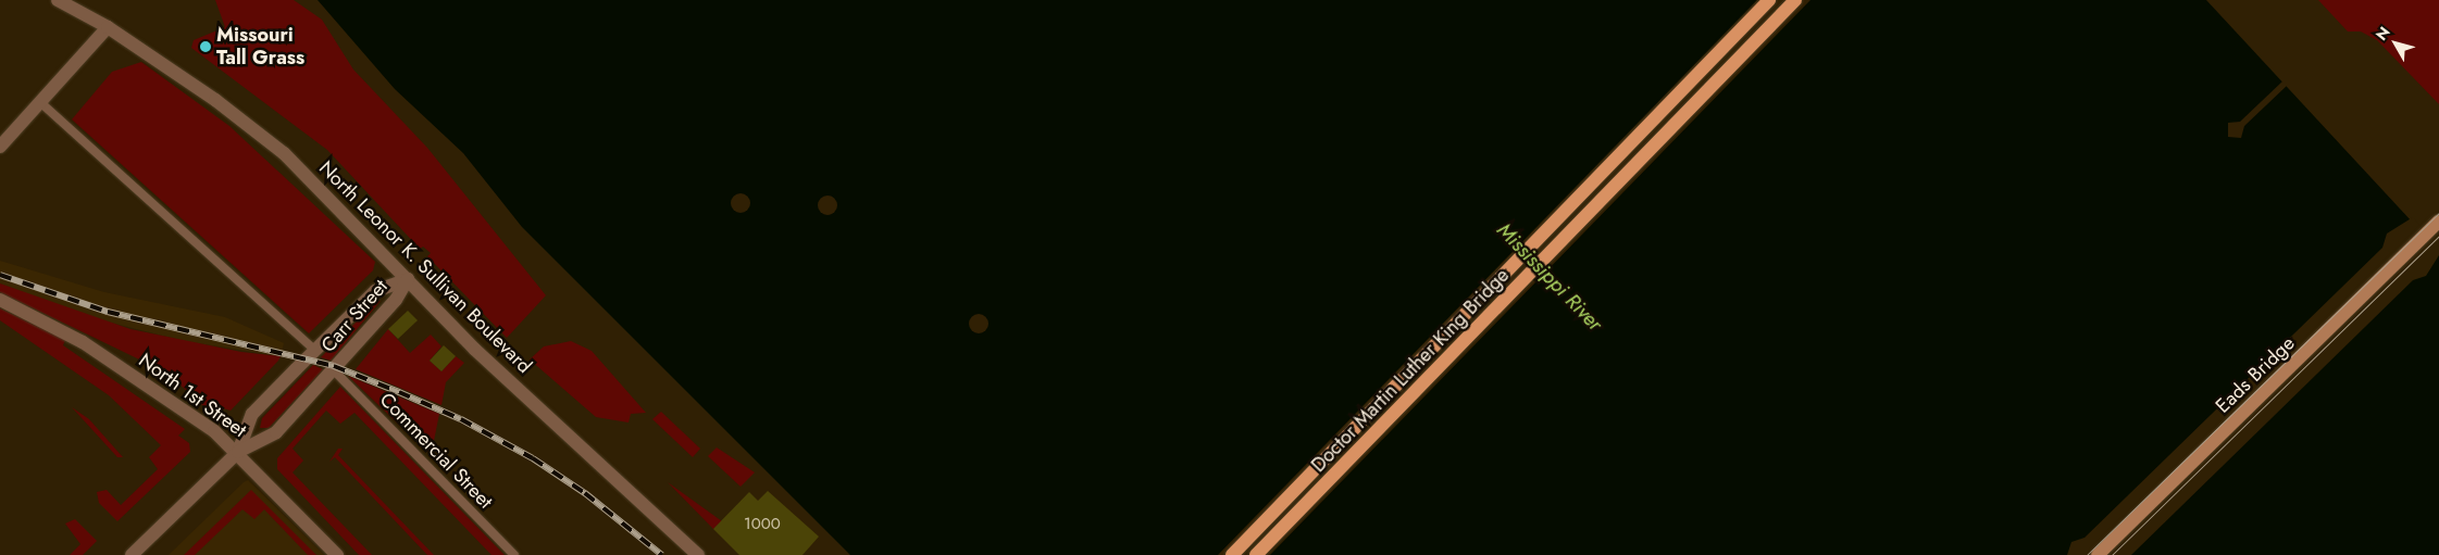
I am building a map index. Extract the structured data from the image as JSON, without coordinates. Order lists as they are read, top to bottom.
{
  "streets": {
    "main road": ["Doctor Martin Luther King Bridge", "Eads Bridge"],
    "street": ["North Leonor K. Sullivan Boulevard", "Carr Street", "North 1st Street"],
    "lane": ["Commercial Street"]
  },
  "crossings": [
    ["North Leonor K. Sullivan Boulevard", "Carr Street"],
    ["Carr Street", "North 1st Street"],
    ["Carr Street", "Commercial Street"]
  ],
  "water": ["Mississippi River"],
  "places": ["Missouri Tall Grass"],
  "house_numbers": ["1000"],
  "north": "top left"
}
